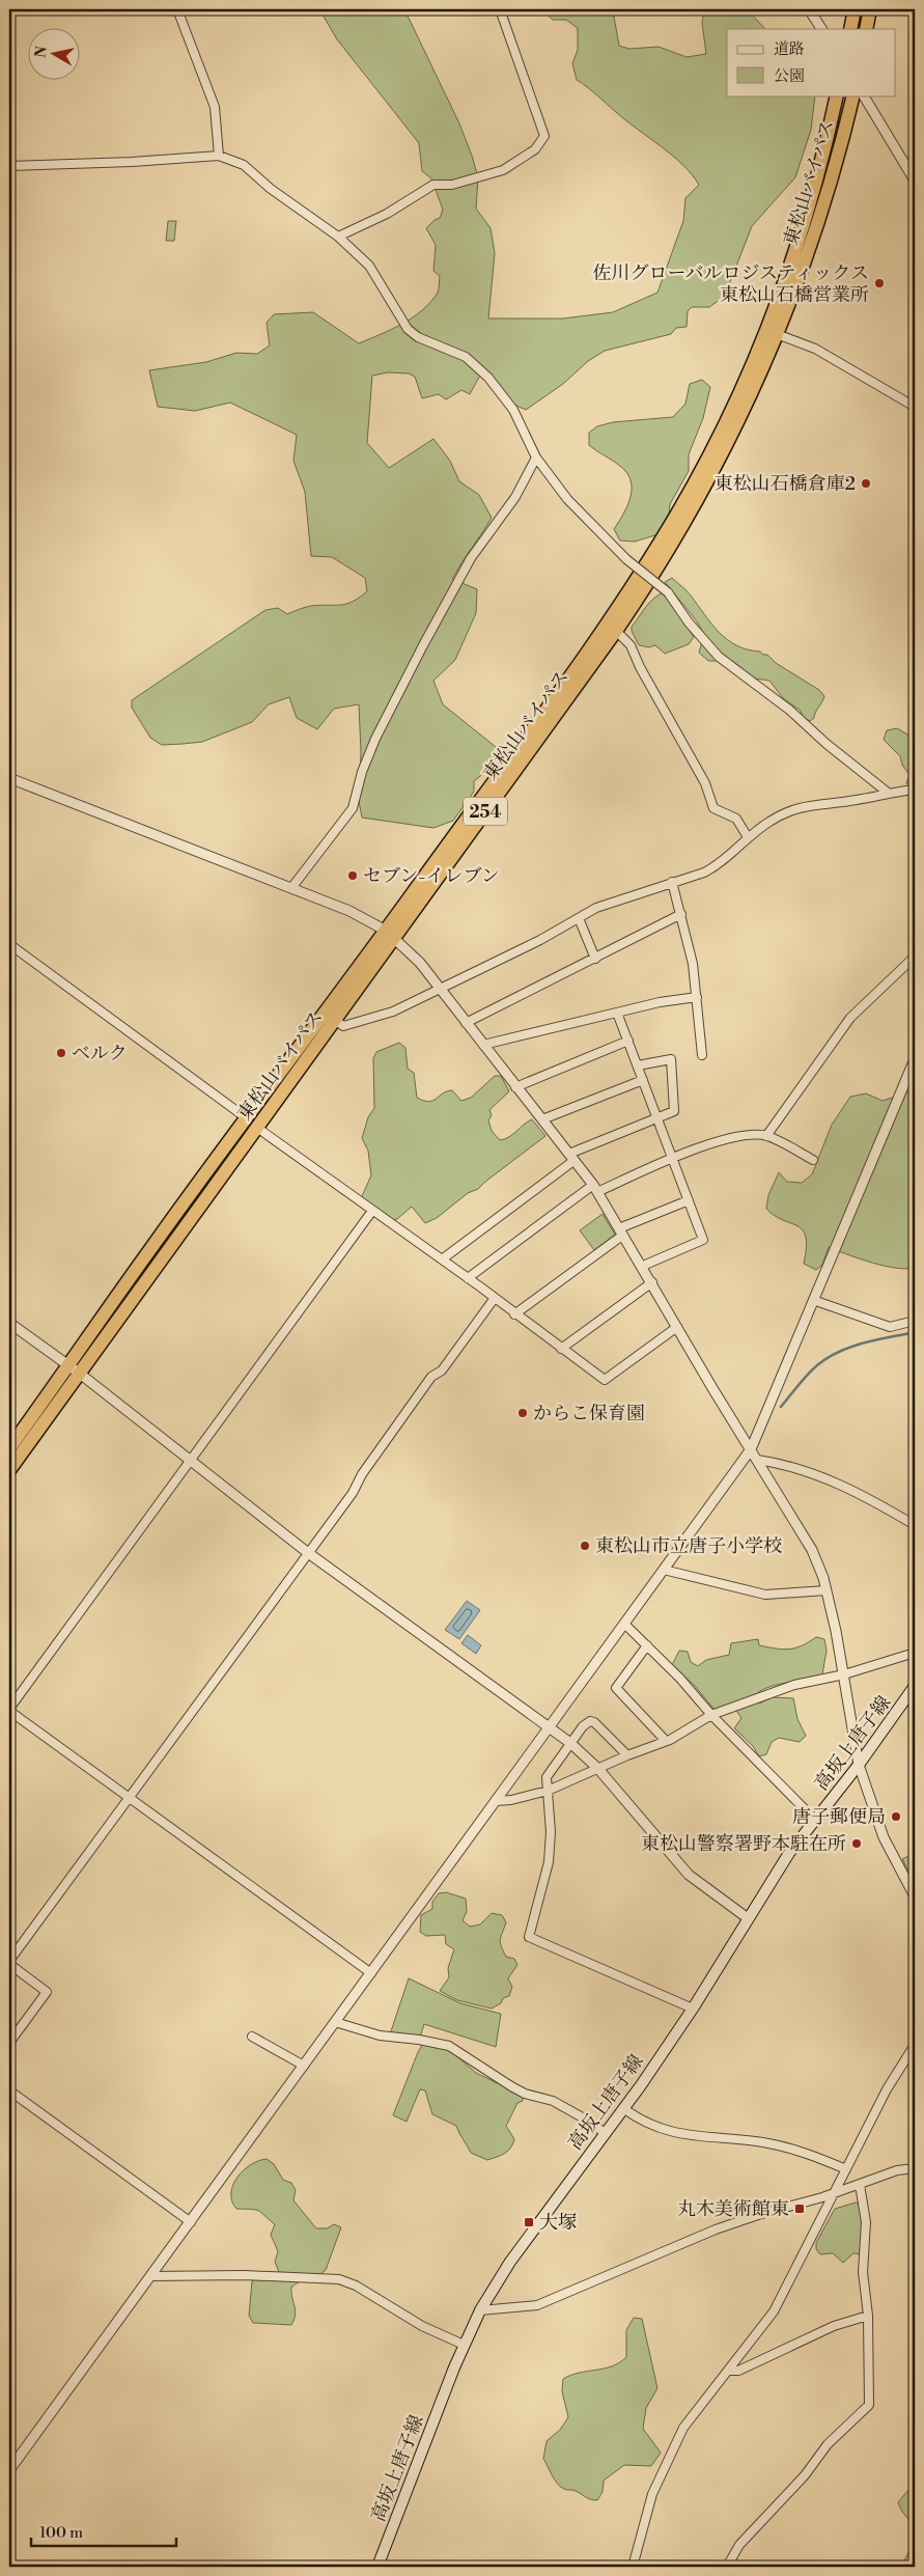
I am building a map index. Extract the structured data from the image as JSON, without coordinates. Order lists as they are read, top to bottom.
{
  "streets": {
    "highway": ["東松山バイパス", "254"],
    "main road": ["高坂上唐子線"]
  },
  "places": {
    "other": [
      "佐川グローバルロジスティックス 東松山石橋営業所",
      "東松山石橋倉庫2",
      "セブン-イレブン",
      "ベルク",
      "からこ保育園",
      "東松山市立唐子小学校",
      "唐子郵便局",
      "東松山警察署野本駐在所"
    ],
    "transit": ["丸木美術館東", "大塚"]
  },
  "legend": ["道路", "公園"],
  "scale_bar": "100 m",
  "north": "left"
}
